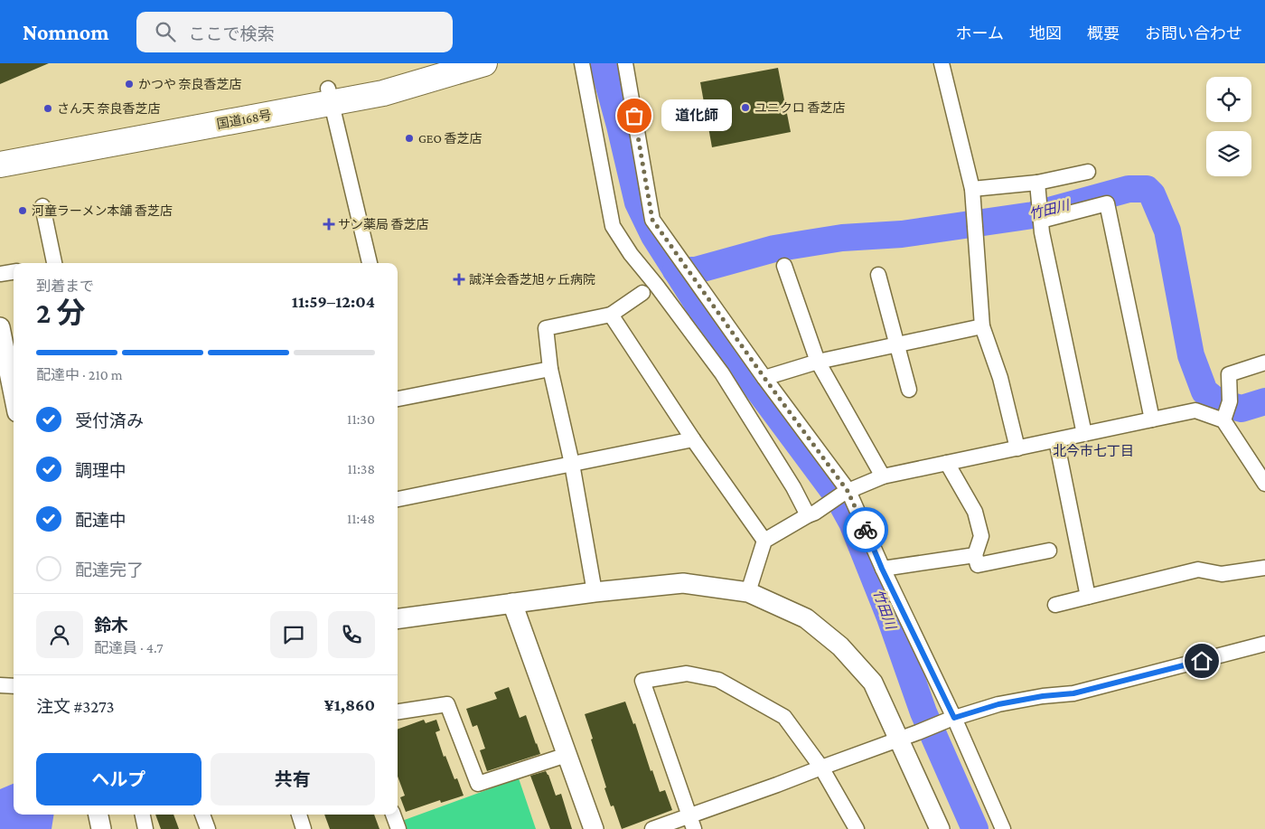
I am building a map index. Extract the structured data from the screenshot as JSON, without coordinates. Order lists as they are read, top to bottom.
{
  "streets": {
    "highway": ["国道168号"]
  },
  "districts": ["北今市七丁目"],
  "water": ["竹田川"],
  "places": {
    "other": [
      "かつや 奈良香芝店",
      "ユニクロ 香芝店",
      "さん天 奈良香芝店",
      "道化師",
      "GEO 香芝店",
      "河童ラーメン本舗 香芝店"
    ],
    "health": ["サン薬局 香芝店", "誠洋会香芝旭ヶ丘病院"]
  },
  "page": {
    "header": "Nomnom",
    "search": "ここで検索",
    "nav": [
      "ホーム",
      "地図",
      "概要",
      "お問い合わせ"
    ],
    "bubble": "道化師",
    "heading": ["2 分", "到着まで", "11:59–12:04"],
    "panel": [
      "鈴木",
      "配達員 · 4.7",
      "注文 #3273",
      "¥1,860"
    ],
    "bar": "配達中 · 210 m",
    "list": [
      ["受付済み", "11:30"],
      ["調理中", "11:38"],
      ["配達中", "11:48"],
      "配達完了"
    ],
    "buttons": ["ヘルプ", "共有"]
  }
}
